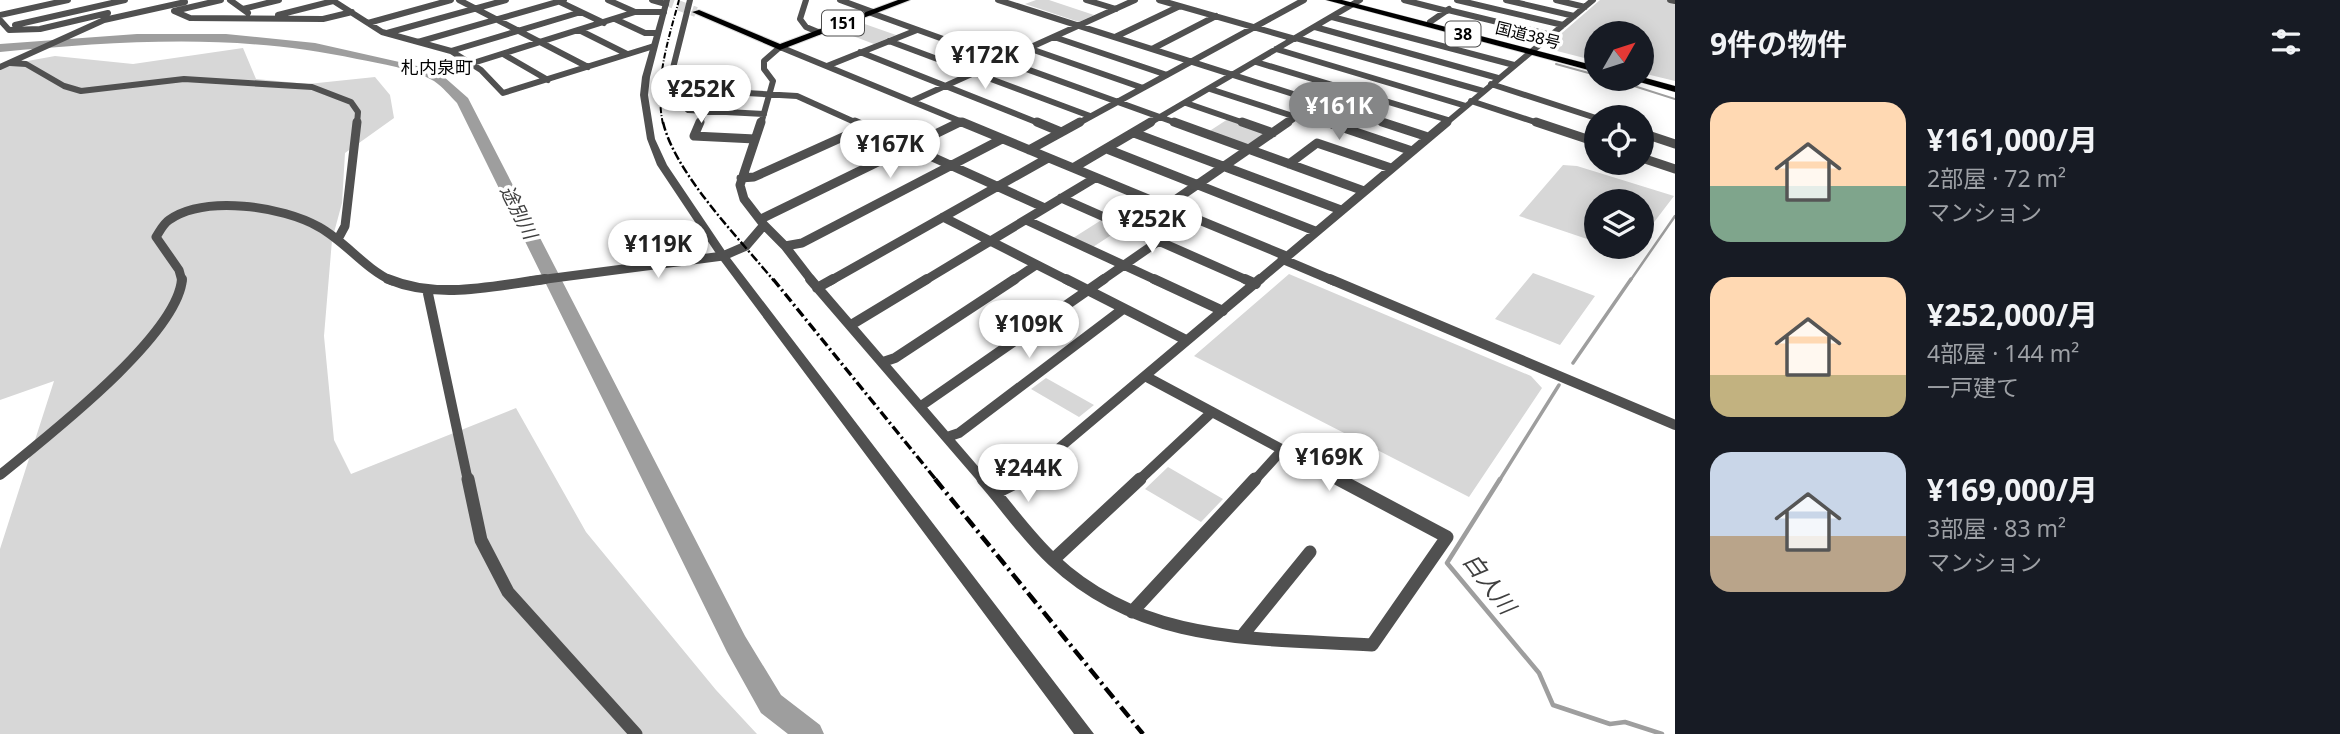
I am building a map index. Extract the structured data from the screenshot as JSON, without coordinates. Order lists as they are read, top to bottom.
{
  "streets": {
    "highway": ["38", "国道38号"],
    "main road": ["151"]
  },
  "districts": ["札内泉町"],
  "water": ["途別川", "白人川"],
  "north": "top right",
  "page": {
    "heading": "9件の物件",
    "price": [
      "¥172K",
      "¥252K",
      "¥161K",
      "¥167K",
      "¥252K",
      "¥119K",
      "¥109K",
      "¥169K",
      "¥244K"
    ],
    "list": [
      {
        "name": "¥161,000/月",
        "note": "2部屋 · 72 m² · マンション"
      },
      {
        "name": "¥252,000/月",
        "note": "4部屋 · 144 m² · 一戸建て"
      },
      {
        "name": "¥169,000/月",
        "note": "3部屋 · 83 m² · マンション"
      }
    ]
  }
}
